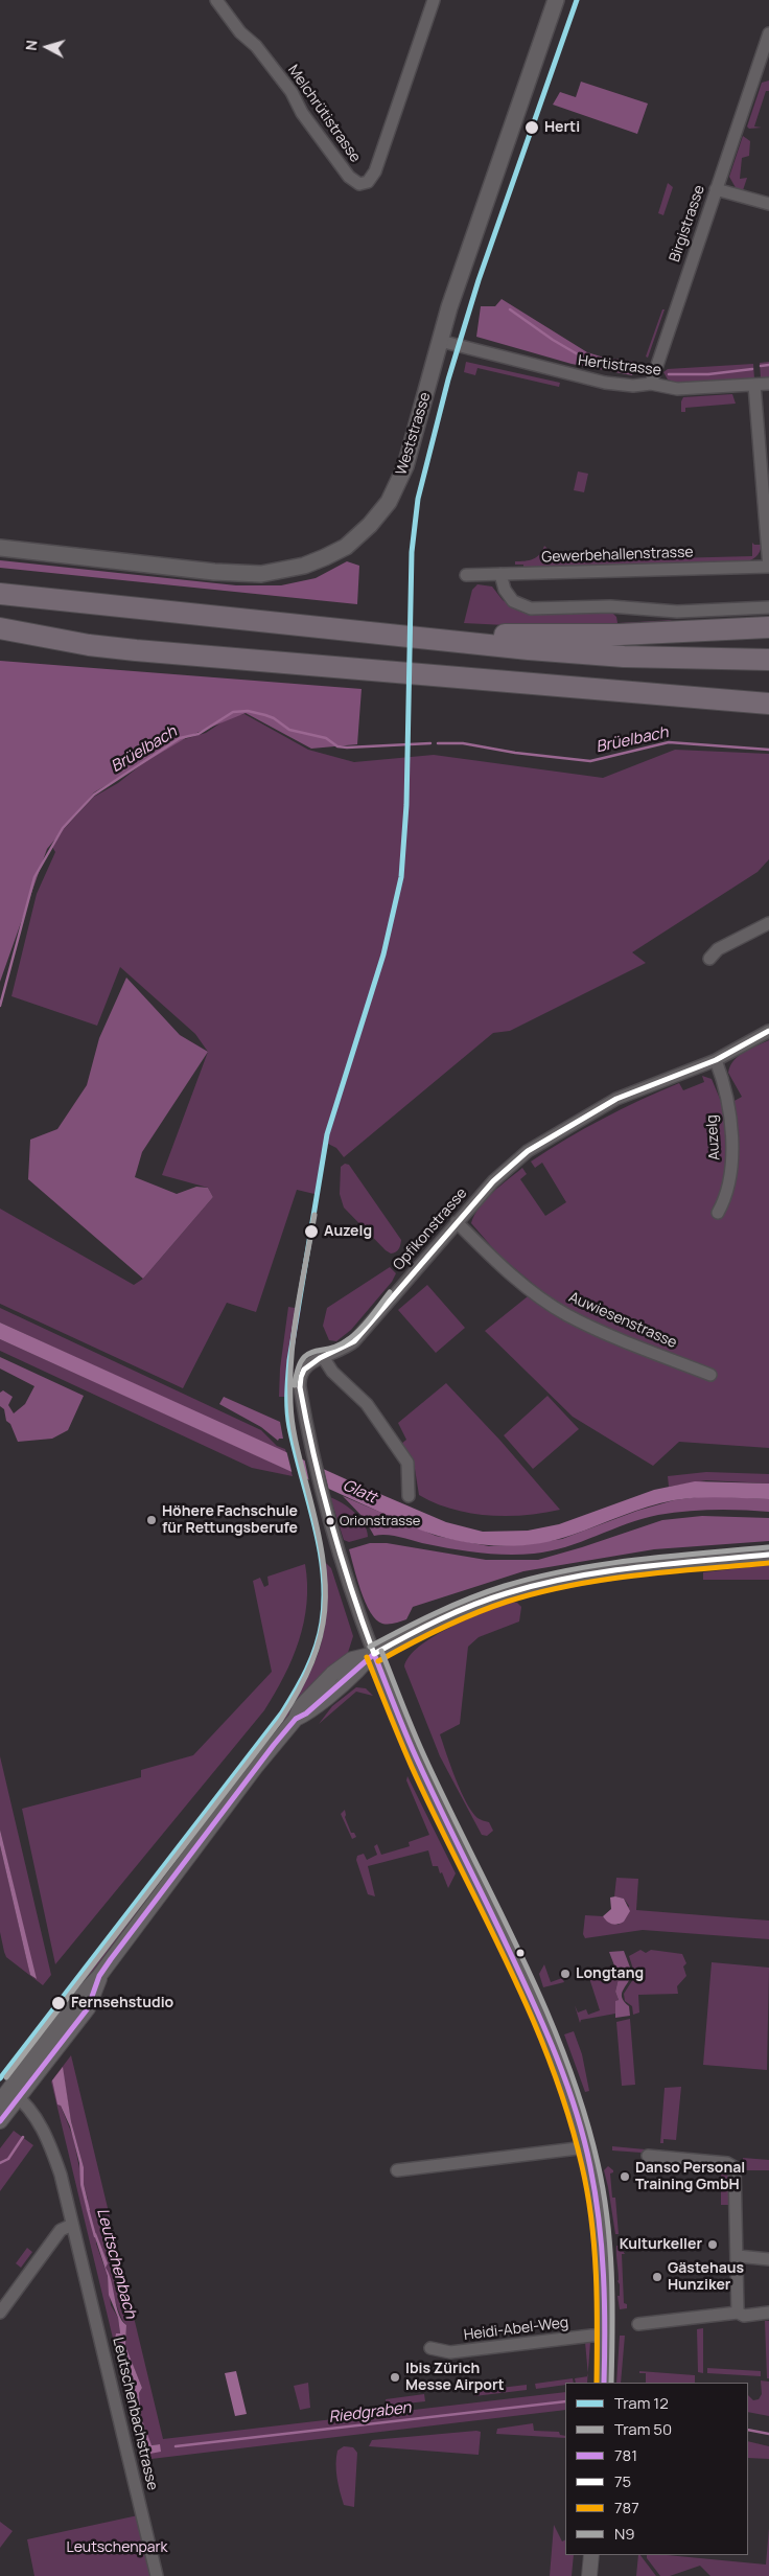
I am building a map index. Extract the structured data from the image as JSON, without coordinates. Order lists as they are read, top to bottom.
{
  "streets": {
    "main road": ["Weststrasse"],
    "street": [
      "Melchrütistrasse",
      "Birgistrasse",
      "Hertistrasse",
      "Gewerbehallenstrasse",
      "Auzelg",
      "Opfikonstrasse",
      "Auwiesenstrasse",
      "Heidi-Abel-Weg",
      "Leutschenbachstrasse"
    ]
  },
  "crossings": [
    ["Birgistrasse", "Hertistrasse"],
    ["Hertistrasse", "Weststrasse"],
    ["Hertistrasse", "Gewerbehallenstrasse"],
    ["Auzelg", "Opfikonstrasse"],
    ["Opfikonstrasse", "Auwiesenstrasse"]
  ],
  "water": [
    "Brüelbach",
    "Glatt",
    "Leutschenbach",
    "Riedgraben"
  ],
  "parks": ["Leutschenpark"],
  "places": [
    "Herti",
    "Auzelg",
    "Höhere Fachschule für Rettungsberufe",
    "Orionstrasse",
    "Longtang",
    "Fernsehstudio",
    "Danso Personal Training GmbH",
    "Kulturkeller",
    "Gästehaus Hunziker",
    "Ibis Zürich Messe Airport"
  ],
  "lines": [
    "tram line 12",
    "transit line 75",
    "tram line 50",
    "transit line N9",
    "transit line 787",
    "transit line 781"
  ],
  "legend": [
    "Tram 12",
    "Tram 50",
    "781",
    "75",
    "787",
    "N9"
  ],
  "north": "left"
}
